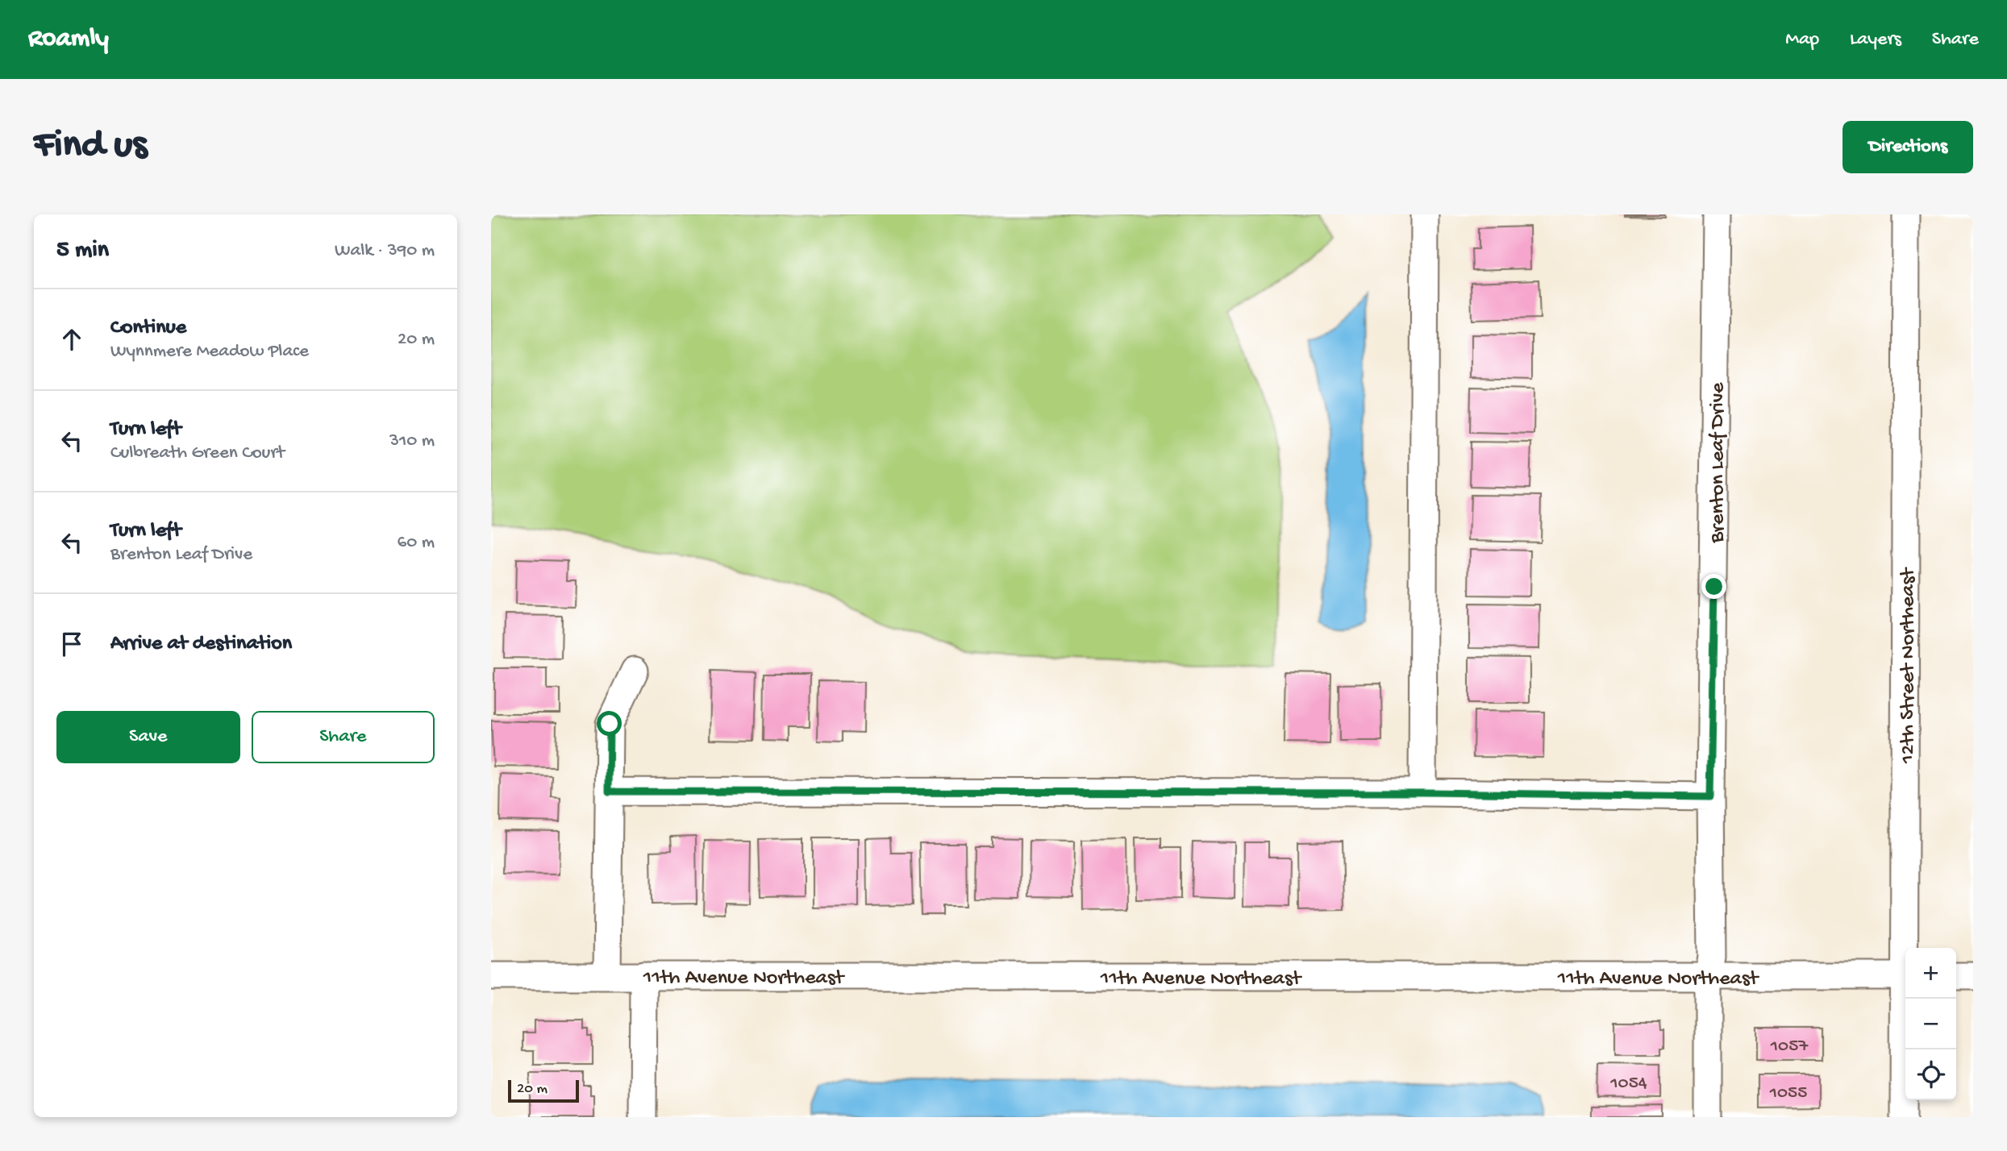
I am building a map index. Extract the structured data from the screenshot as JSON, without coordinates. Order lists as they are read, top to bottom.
{
  "streets": {
    "street": ["Brenton Leaf Drive", "12th Street Northeast", "11th Avenue Northeast"]
  },
  "crossings": [
    ["Brenton Leaf Drive", "11th Avenue Northeast"]
  ],
  "house_numbers": ["1057", "1054", "1055"],
  "scale_bar": "20 m",
  "page": {
    "header": "Roamly",
    "nav": ["Map", "Layers", "Share"],
    "buttons": [
      "Directions",
      ["Save", "Share"]
    ],
    "title": "Find us",
    "heading": ["5 min", "Walk · 390 m"],
    "list": [
      ["Continue", "Wynnmere Meadow Place", "20 m"],
      ["Turn left", "Culbreath Green Court", "310 m"],
      ["Turn left", "Brenton Leaf Drive", "60 m"],
      "Arrive at destination"
    ],
    "map_buttons": ["+", "−"],
    "scale": "20 m"
  }
}
